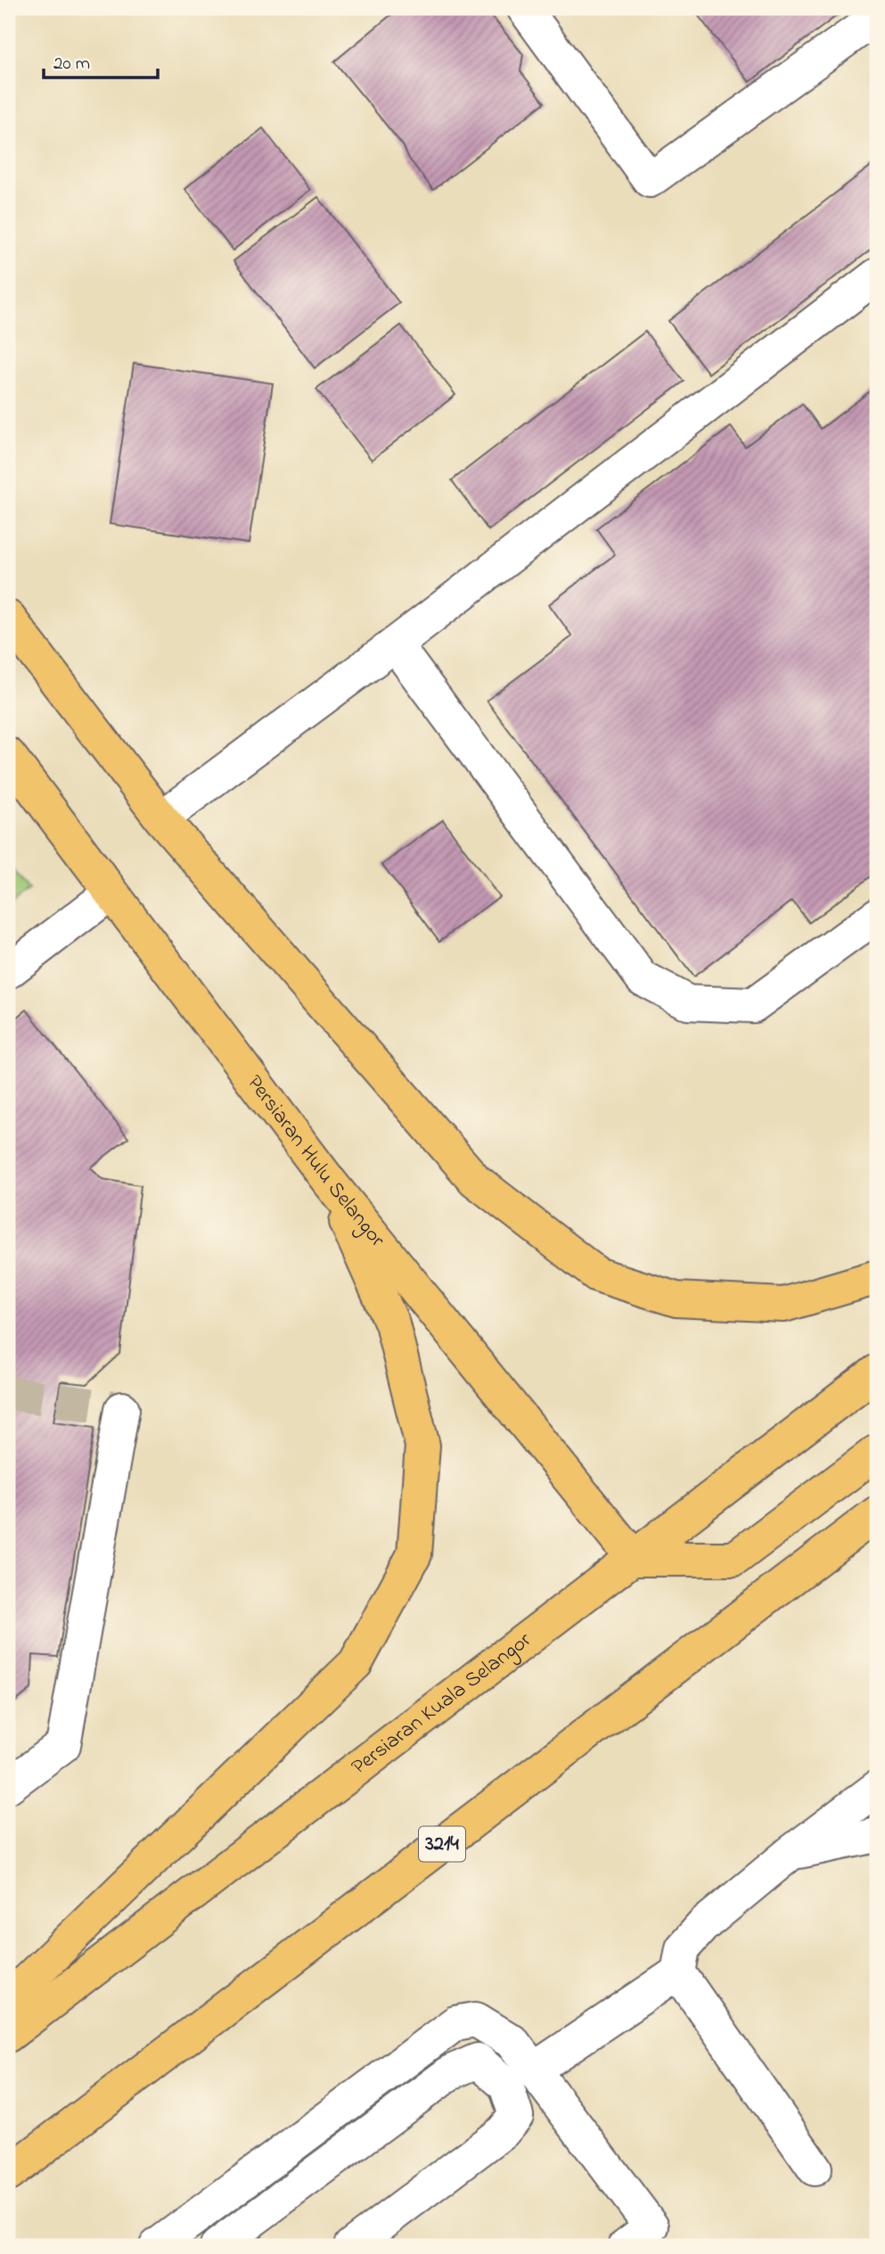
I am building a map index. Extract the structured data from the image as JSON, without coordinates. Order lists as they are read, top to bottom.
{
  "streets": {
    "main road": ["Persiaran Hulu Selangor", "Persiaran Kuala Selangor", "3214"]
  },
  "crossings": [
    ["Persiaran Hulu Selangor", "Persiaran Kuala Selangor"]
  ],
  "scale_bar": "20 m"
}
